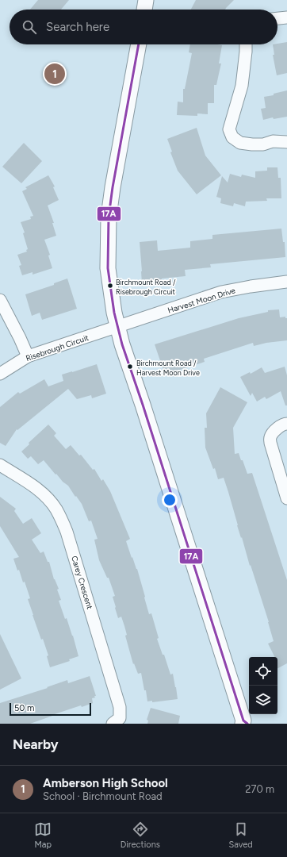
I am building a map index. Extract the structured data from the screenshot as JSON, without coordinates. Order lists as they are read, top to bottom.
{
  "streets": {
    "street": ["Harvest Moon Drive", "Risebrough Circuit", "Carey Crescent"]
  },
  "crossings": [
    ["Harvest Moon Drive", "Risebrough Circuit"]
  ],
  "places": ["Birchmount Road / Risebrough Circuit", "Birchmount Road / Harvest Moon Drive"],
  "lines": ["transit line 17A"],
  "scale_bar": "50 m",
  "page": {
    "search": "Search here",
    "pins": "1",
    "scale": "50 m",
    "heading": "Nearby",
    "list": [
      {
        "mark": "1",
        "name": "Amberson High School",
        "note": "School · Birchmount Road",
        "value": "270 m"
      }
    ],
    "nav": ["Map", "Directions", "Saved"]
  }
}
